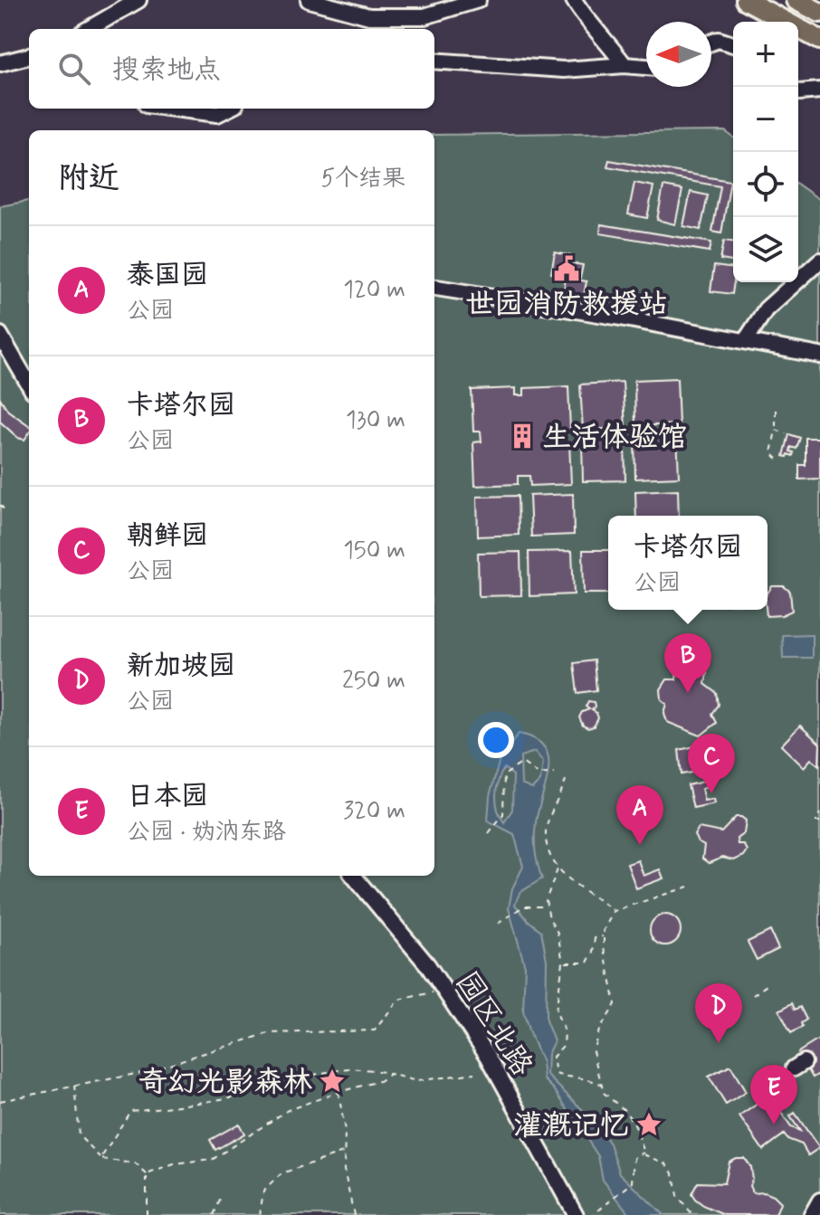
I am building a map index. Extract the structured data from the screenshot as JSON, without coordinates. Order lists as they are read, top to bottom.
{
  "streets": {
    "street": ["园区北路"]
  },
  "places": {
    "public building": ["世园消防救援站"],
    "building": ["生活体验馆"],
    "place": ["奇幻光影森林", "灌溉记忆"]
  },
  "north": "left",
  "page": {
    "map_buttons": ["+", "−"],
    "search": "搜索地点",
    "heading": ["附近", "5个结果"],
    "list": [
      {
        "mark": "A",
        "name": "泰国园",
        "note": "公园",
        "value": "120 m"
      },
      {
        "mark": "B",
        "name": "卡塔尔园",
        "note": "公园",
        "value": "130 m"
      },
      {
        "mark": "C",
        "name": "朝鲜园",
        "note": "公园",
        "value": "150 m"
      },
      {
        "mark": "D",
        "name": "新加坡园",
        "note": "公园",
        "value": "250 m"
      },
      {
        "mark": "E",
        "name": "日本园",
        "note": "公园 · 妫汭东路",
        "value": "320 m"
      }
    ],
    "popup": ["卡塔尔园", "公园"],
    "pins": [
      "B",
      "C",
      "A",
      "D",
      "E"
    ]
  }
}
